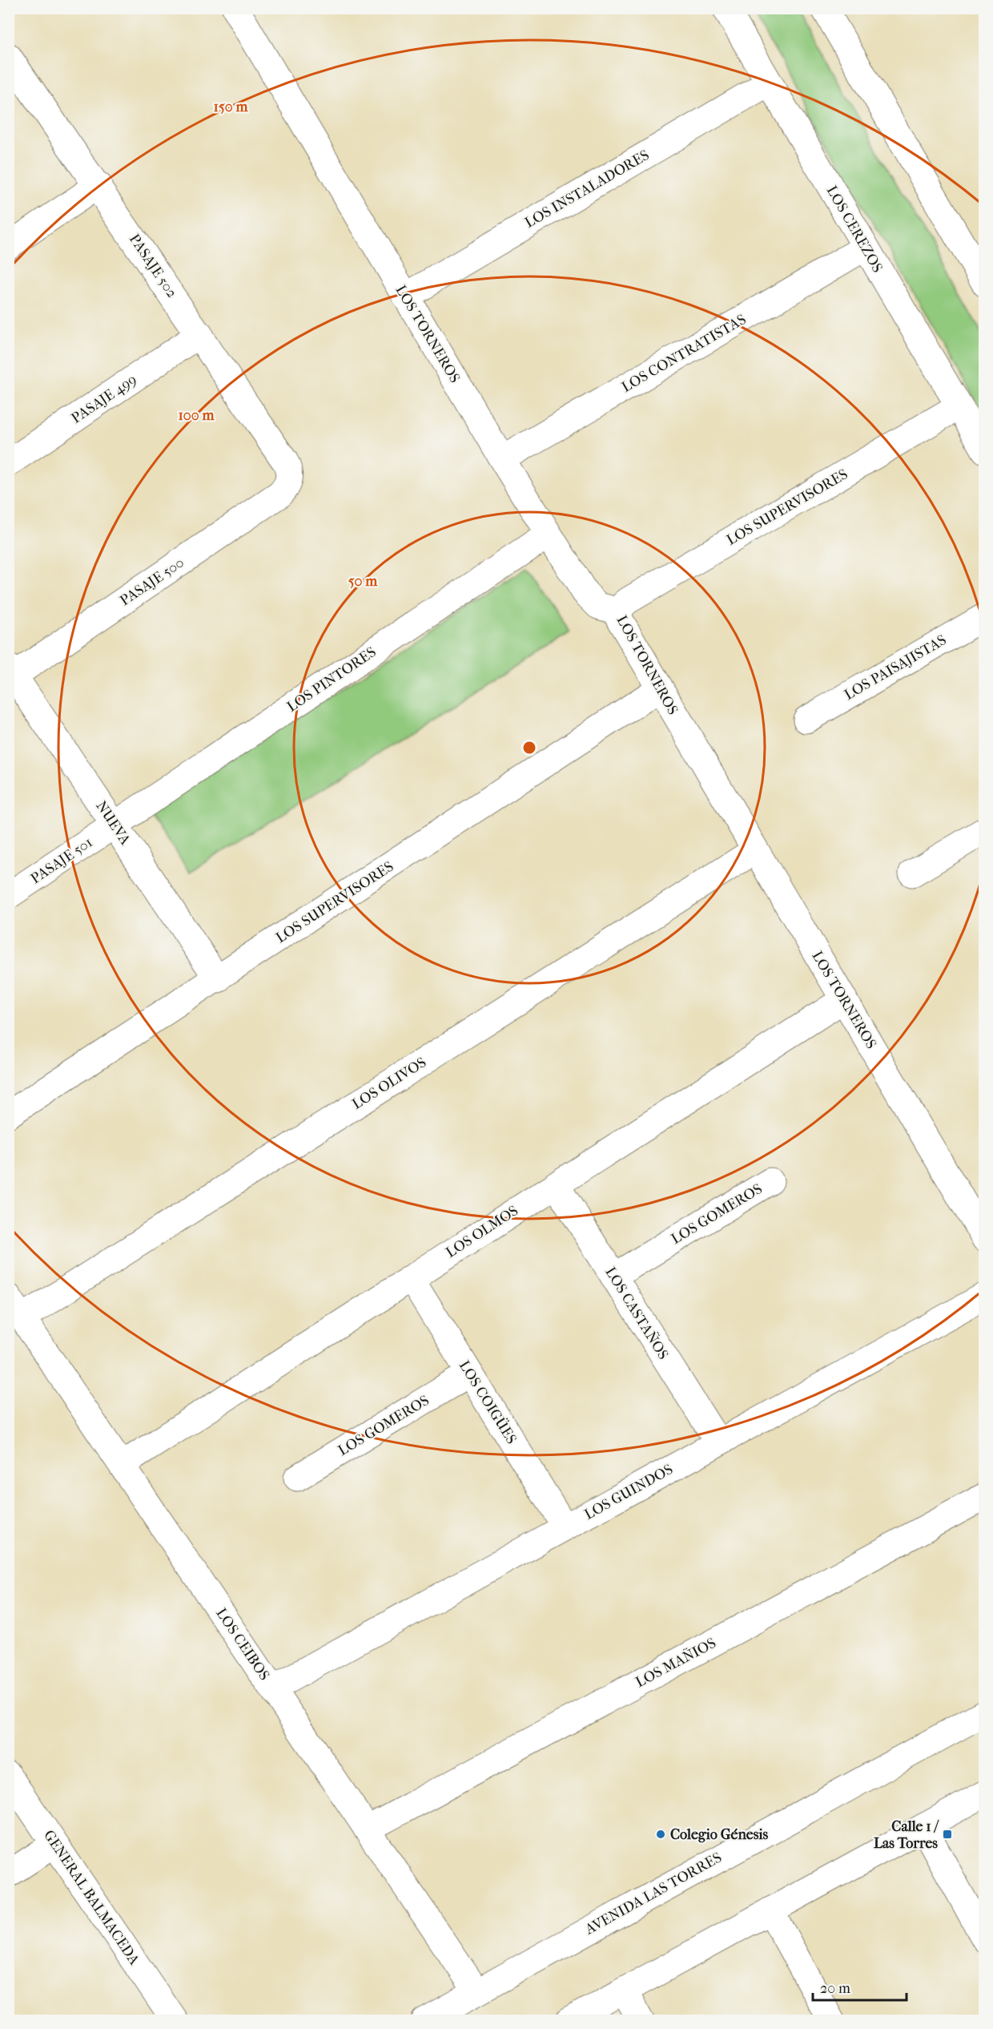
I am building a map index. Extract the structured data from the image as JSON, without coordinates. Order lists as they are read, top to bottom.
{
  "streets": {
    "street": [
      "LOS INSTALADORES",
      "LOS CEREZOS",
      "PASAJE 502",
      "LOS TORNEROS",
      "LOS CONTRATISTAS",
      "PASAJE 499",
      "LOS SUPERVISORES",
      "PASAJE 500",
      "LOS PAISAJISTAS",
      "LOS PINTORES",
      "NUEVA",
      "PASAJE 501",
      "LOS OLIVOS",
      "LOS GOMEROS",
      "LOS OLMOS",
      "LOS CASTAÑOS",
      "LOS COIGÜES",
      "LOS GUINDOS",
      "LOS CEIBOS",
      "LOS MAÑIOS",
      "AVENIDA LAS TORRES",
      "GENERAL BALMACEDA"
    ]
  },
  "crossings": [
    ["LOS INSTALADORES", "LOS CEREZOS"],
    ["LOS INSTALADORES", "LOS TORNEROS"],
    ["LOS CEREZOS", "LOS CONTRATISTAS"],
    ["LOS CEREZOS", "LOS SUPERVISORES"],
    ["PASAJE 502", "PASAJE 499"],
    ["PASAJE 502", "PASAJE 500"],
    ["LOS TORNEROS", "LOS CONTRATISTAS"],
    ["LOS TORNEROS", "LOS SUPERVISORES"],
    ["LOS TORNEROS", "LOS PINTORES"],
    ["LOS TORNEROS", "LOS OLIVOS"],
    ["LOS TORNEROS", "LOS OLMOS"],
    ["LOS SUPERVISORES", "NUEVA"],
    ["PASAJE 500", "NUEVA"],
    ["LOS PINTORES", "NUEVA"],
    ["LOS PINTORES", "PASAJE 501"],
    ["NUEVA", "PASAJE 501"],
    ["LOS OLIVOS", "LOS CEIBOS"],
    ["LOS GOMEROS", "LOS CASTAÑOS"],
    ["LOS GOMEROS", "LOS COIGÜES"],
    ["LOS OLMOS", "LOS CASTAÑOS"],
    ["LOS OLMOS", "LOS COIGÜES"],
    ["LOS OLMOS", "LOS CEIBOS"],
    ["LOS CASTAÑOS", "LOS GUINDOS"],
    ["LOS COIGÜES", "LOS GUINDOS"],
    ["LOS GUINDOS", "LOS CEIBOS"],
    ["LOS CEIBOS", "LOS MAÑIOS"],
    ["LOS CEIBOS", "AVENIDA LAS TORRES"]
  ],
  "places": {
    "other": ["Colegio Génesis"],
    "transit": ["Calle 1 / Las Torres"]
  },
  "scale_bar": "20 m",
  "rings": ["150 m", "100 m", "50 m"]
}
